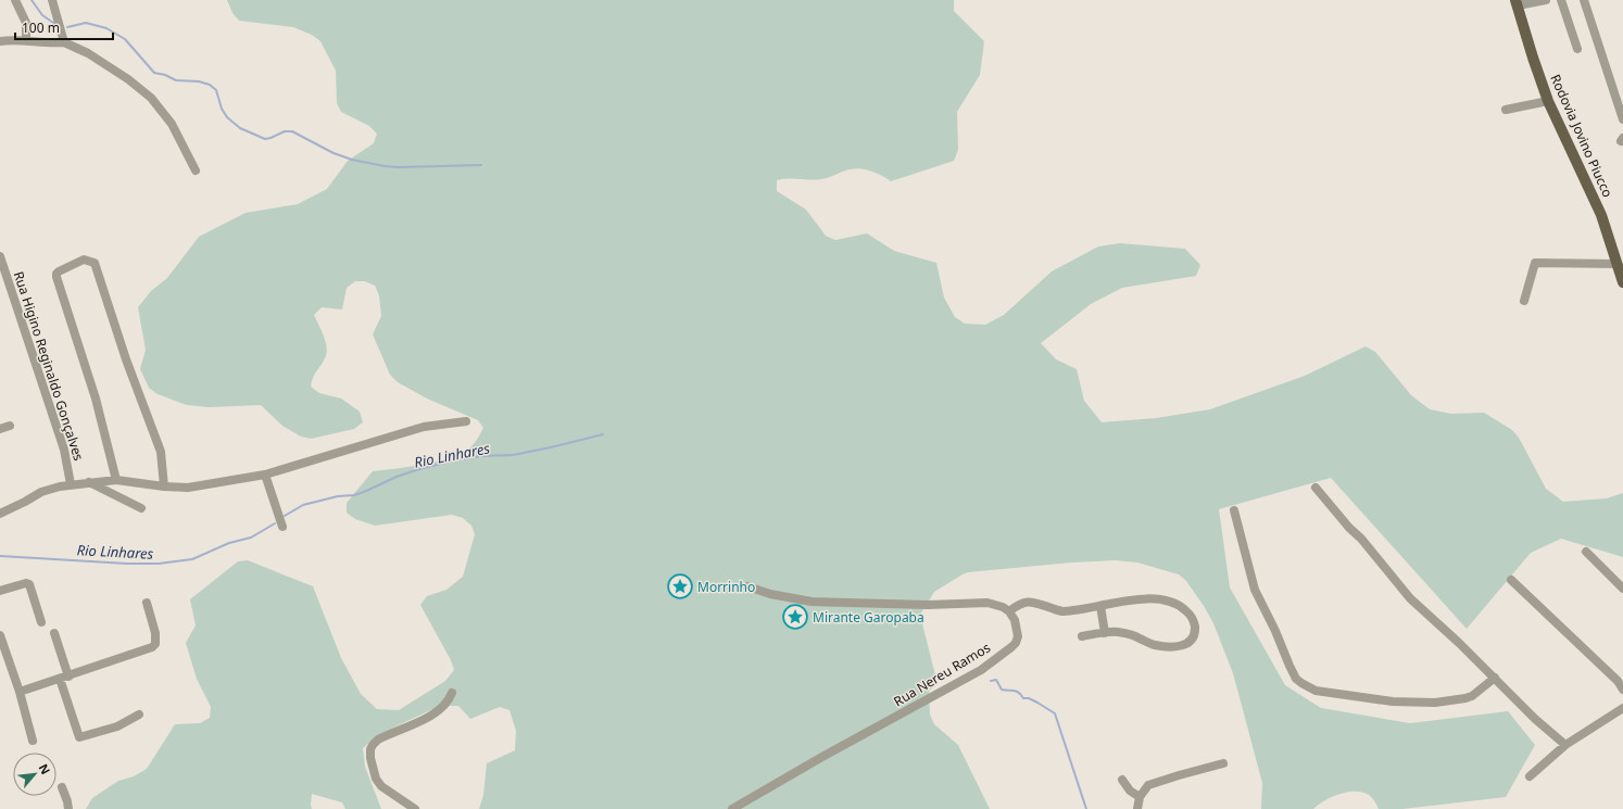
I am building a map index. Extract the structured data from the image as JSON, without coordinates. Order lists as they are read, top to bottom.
{
  "streets": {
    "main road": ["Rodovia Jovino Piucco"],
    "street": ["Rua Higino Reginaldo Gonçalves", "Rua Nereu Ramos"]
  },
  "water": ["Rio Linhares"],
  "places": {
    "place": ["Morrinho", "Mirante Garopaba"]
  },
  "scale_bar": "100 m",
  "north": "top right"
}
